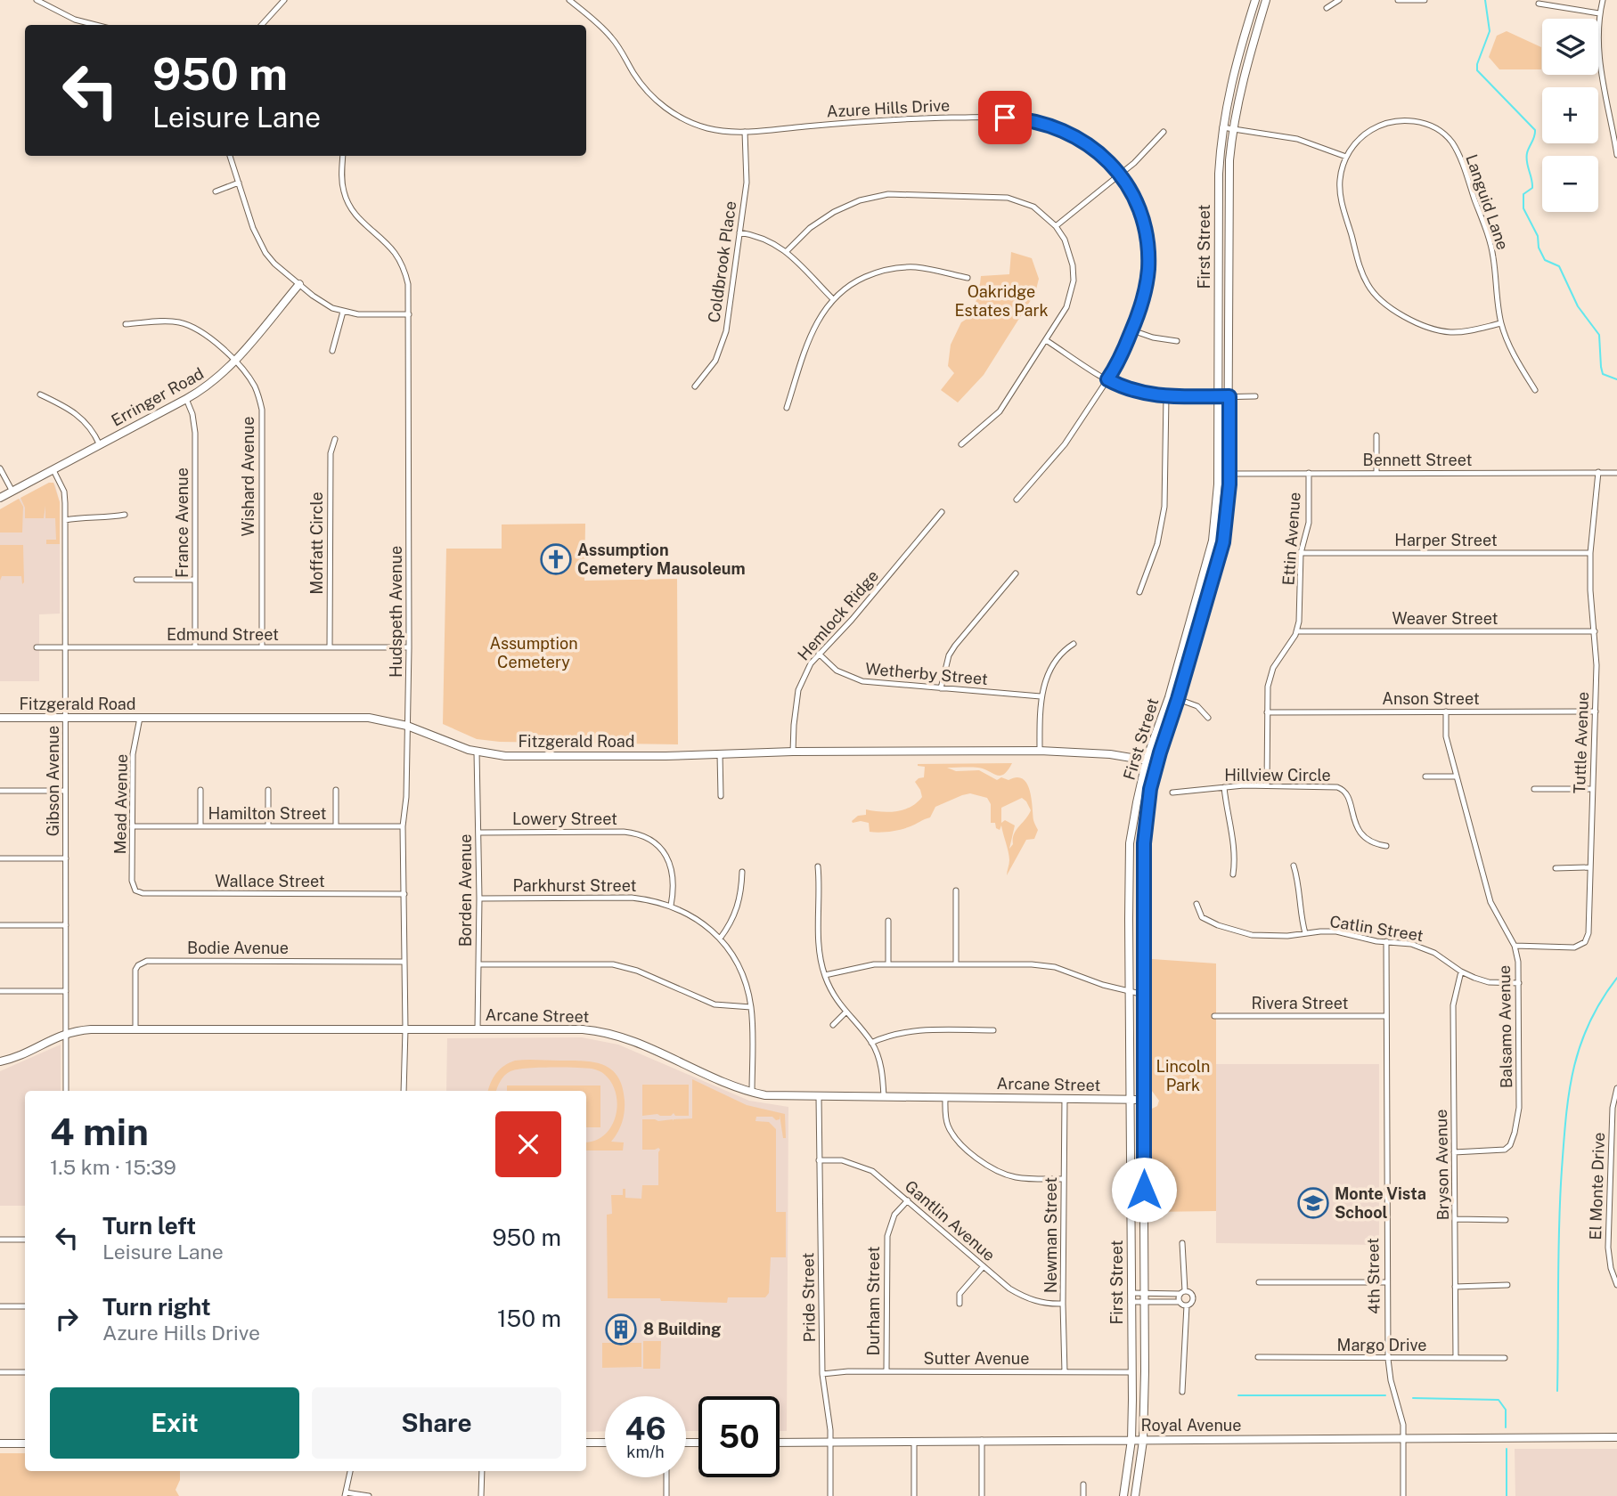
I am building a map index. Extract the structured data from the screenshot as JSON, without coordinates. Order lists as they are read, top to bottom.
{
  "streets": {
    "main road": [
      "First Street",
      "Erringer Road",
      "Fitzgerald Road",
      "Arcane Street",
      "Royal Avenue"
    ],
    "street": [
      "Azure Hills Drive",
      "Languid Lane",
      "Coldbrook Place",
      "Bennett Street",
      "Wishard Avenue",
      "France Avenue",
      "Ettin Avenue",
      "Harper Street",
      "Moffatt Circle",
      "Hudspeth Avenue",
      "Hemlock Ridge",
      "Weaver Street",
      "Edmund Street",
      "Wetherby Street",
      "Anson Street",
      "Tuttle Avenue",
      "Hillview Circle",
      "Gibson Avenue",
      "Mead Avenue",
      "Hamilton Street",
      "Lowery Street",
      "Wallace Street",
      "Parkhurst Street",
      "Borden Avenue",
      "Catlin Street",
      "Bodie Avenue",
      "Rivera Street",
      "Balsamo Avenue",
      "Bryson Avenue",
      "El Monte Drive",
      "Gantlin Avenue",
      "Newman Street",
      "4th Street",
      "Pride Street",
      "Durham Street",
      "Margo Drive",
      "Sutter Avenue"
    ]
  },
  "crossings": [
    ["Azure Hills Drive", "Coldbrook Place"],
    ["First Street", "Bennett Street"],
    ["First Street", "Fitzgerald Road"],
    ["First Street", "Arcane Street"],
    ["First Street", "Sutter Avenue"],
    ["First Street", "Royal Avenue"],
    ["Erringer Road", "Wishard Avenue"],
    ["Erringer Road", "France Avenue"],
    ["Erringer Road", "Gibson Avenue"],
    ["Bennett Street", "Ettin Avenue"],
    ["Bennett Street", "Tuttle Avenue"],
    ["Wishard Avenue", "Edmund Street"],
    ["France Avenue", "Edmund Street"],
    ["Ettin Avenue", "Harper Street"],
    ["Ettin Avenue", "Weaver Street"],
    ["Ettin Avenue", "Anson Street"],
    ["Ettin Avenue", "Hillview Circle"],
    ["Harper Street", "Tuttle Avenue"],
    ["Moffatt Circle", "Edmund Street"],
    ["Hudspeth Avenue", "Edmund Street"],
    ["Hudspeth Avenue", "Fitzgerald Road"],
    ["Hudspeth Avenue", "Hamilton Street"],
    ["Hudspeth Avenue", "Wallace Street"],
    ["Hudspeth Avenue", "Bodie Avenue"],
    ["Hudspeth Avenue", "Arcane Street"],
    ["Hemlock Ridge", "Wetherby Street"],
    ["Hemlock Ridge", "Fitzgerald Road"],
    ["Weaver Street", "Tuttle Avenue"],
    ["Edmund Street", "Gibson Avenue"],
    ["Anson Street", "Tuttle Avenue"],
    ["Anson Street", "Balsamo Avenue"],
    ["Fitzgerald Road", "Gibson Avenue"],
    ["Fitzgerald Road", "Mead Avenue"],
    ["Fitzgerald Road", "Borden Avenue"],
    ["Tuttle Avenue", "Balsamo Avenue"],
    ["Gibson Avenue", "Arcane Street"],
    ["Mead Avenue", "Hamilton Street"],
    ["Mead Avenue", "Wallace Street"],
    ["Lowery Street", "Parkhurst Street"],
    ["Lowery Street", "Borden Avenue"],
    ["Parkhurst Street", "Borden Avenue"],
    ["Parkhurst Street", "Arcane Street"],
    ["Borden Avenue", "Arcane Street"],
    ["Catlin Street", "Balsamo Avenue"],
    ["Catlin Street", "Bryson Avenue"],
    ["Catlin Street", "4th Street"],
    ["Bodie Avenue", "Arcane Street"],
    ["Rivera Street", "4th Street"],
    ["Arcane Street", "Newman Street"],
    ["Arcane Street", "Pride Street"],
    ["Balsamo Avenue", "Bryson Avenue"],
    ["Bryson Avenue", "Margo Drive"],
    ["Gantlin Avenue", "Newman Street"],
    ["Gantlin Avenue", "Pride Street"],
    ["Gantlin Avenue", "Durham Street"],
    ["Newman Street", "Sutter Avenue"],
    ["4th Street", "Margo Drive"],
    ["4th Street", "Royal Avenue"],
    ["Pride Street", "Sutter Avenue"],
    ["Pride Street", "Royal Avenue"],
    ["Durham Street", "Sutter Avenue"]
  ],
  "parks": ["Oakridge Estates Park", "Assumption Cemetery", "Lincoln Park"],
  "places": {
    "church": ["Assumption Cemetery Mausoleum"],
    "school or university": ["Monte Vista School"],
    "building": ["8 Building"]
  },
  "page": {
    "map_buttons": ["+", "−"],
    "turn": ["950 m", "Leisure Lane"],
    "heading": ["4 min", "1.5 km · 15:39"],
    "list": [
      {
        "name": "Turn left",
        "note": "Leisure Lane",
        "value": "950 m"
      },
      {
        "name": "Turn right",
        "note": "Azure Hills Drive",
        "value": "150 m"
      }
    ],
    "buttons": ["Exit", "Share"],
    "speed": "46 km/h",
    "limit": "50"
  }
}
